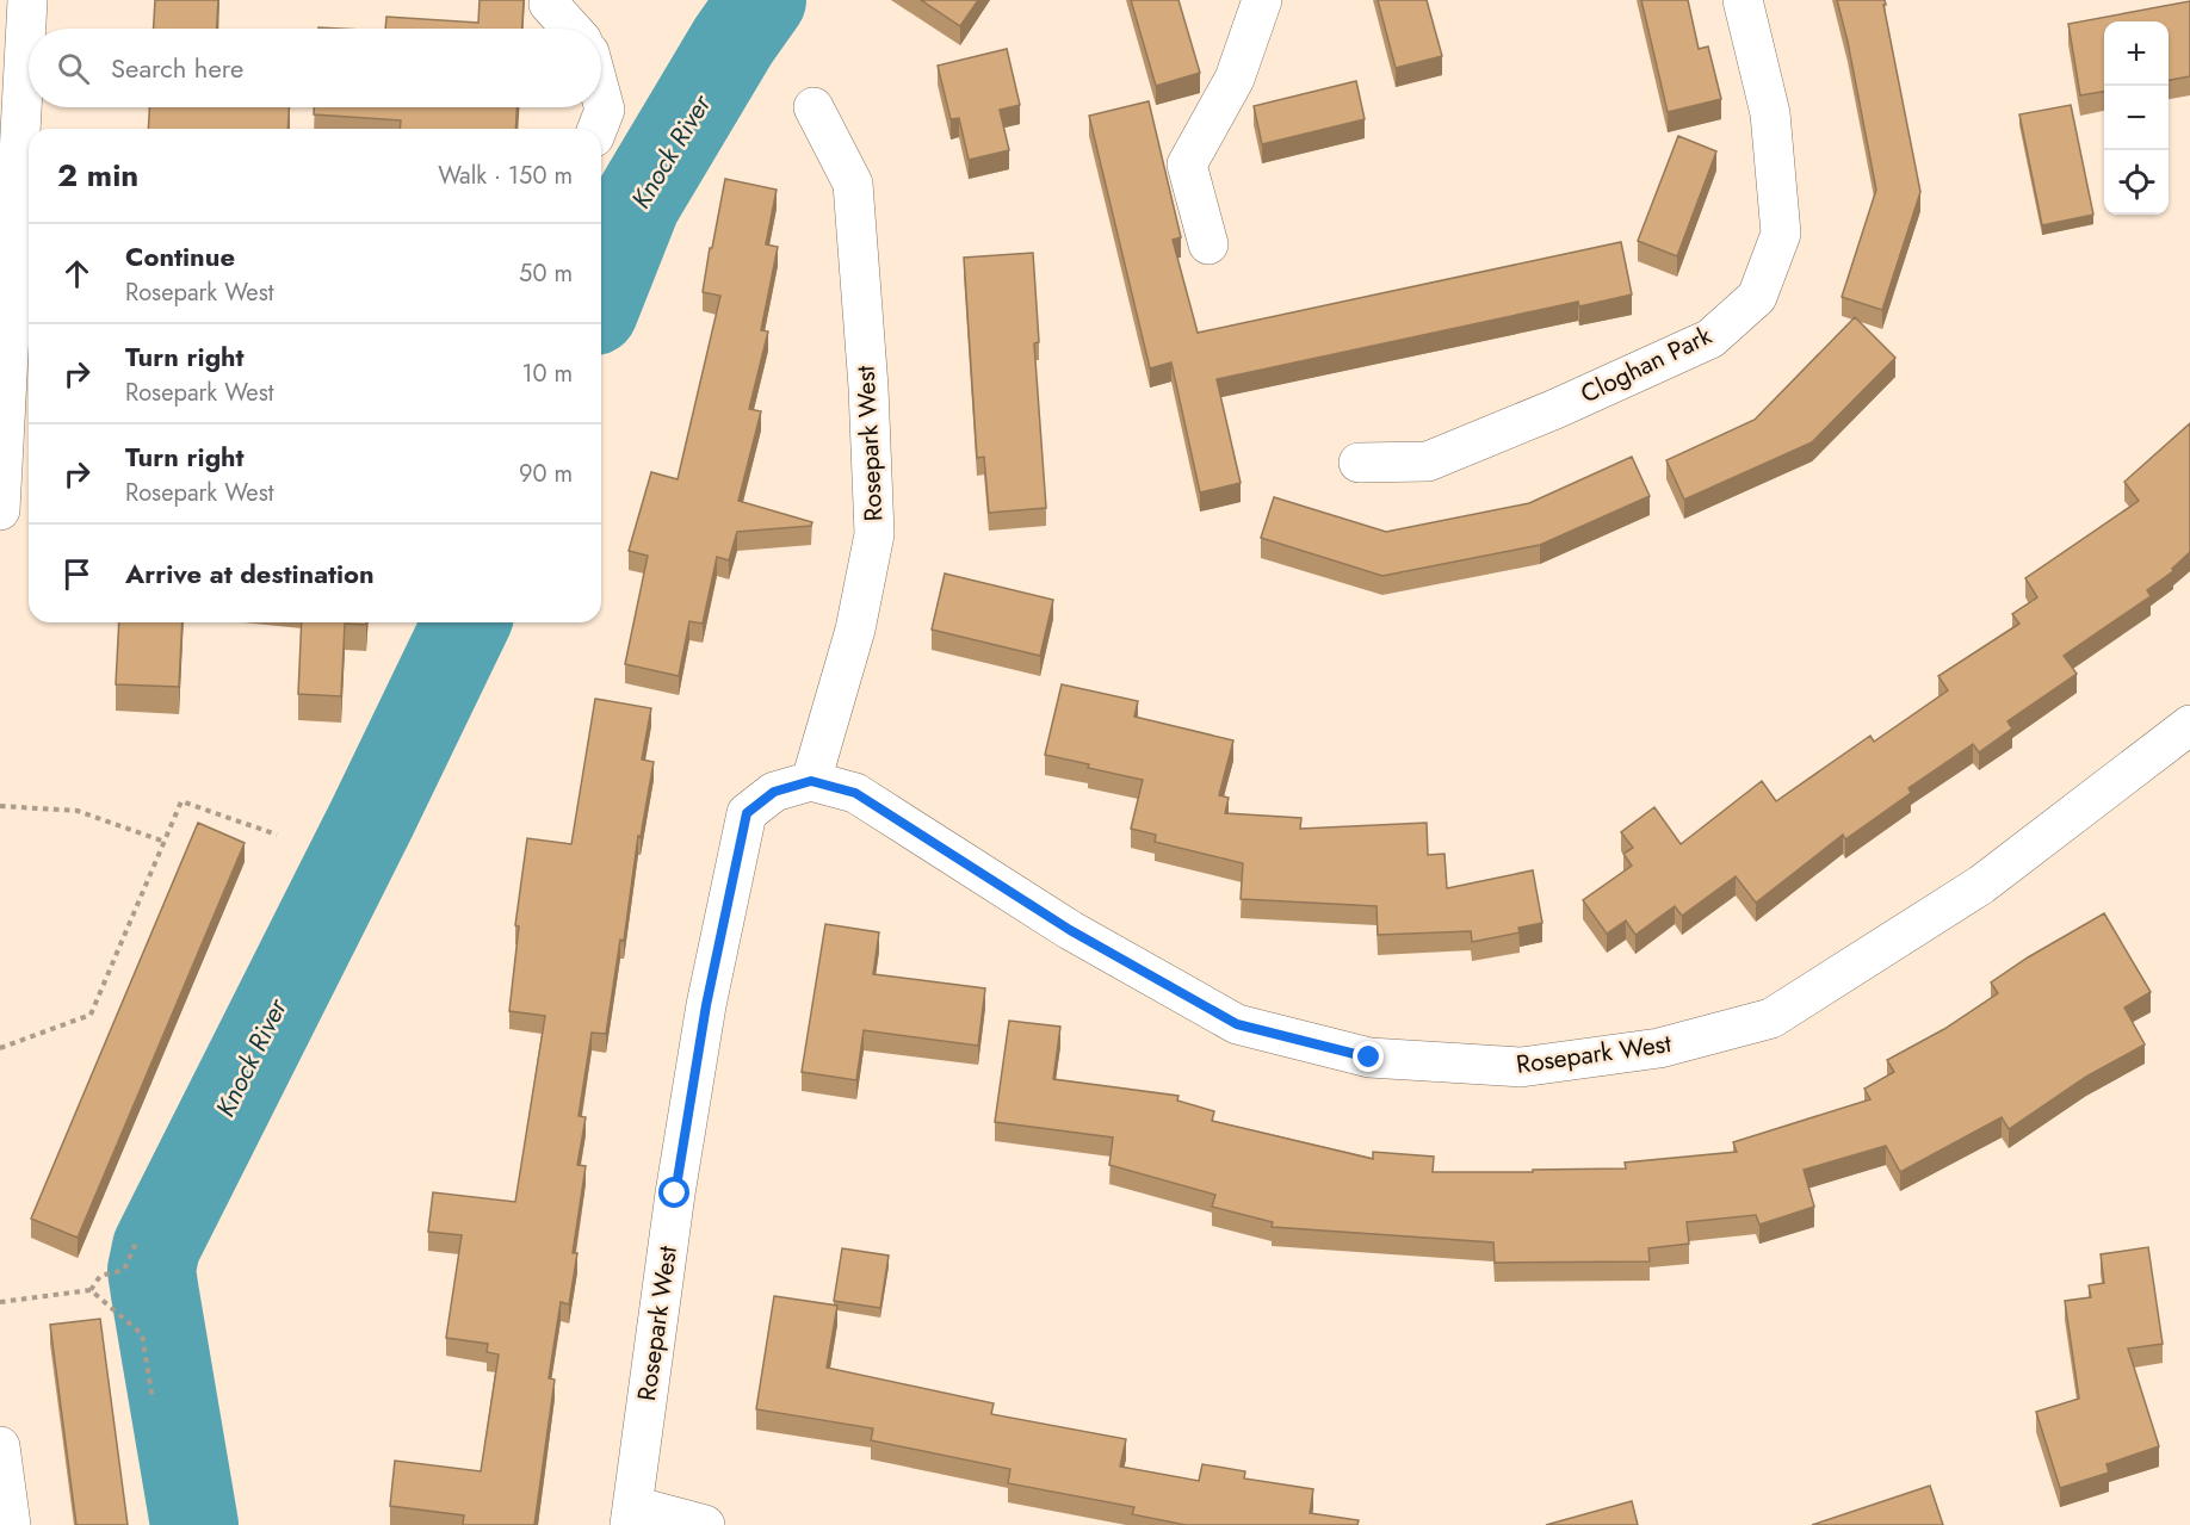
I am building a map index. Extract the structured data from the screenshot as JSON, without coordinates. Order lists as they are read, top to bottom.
{
  "streets": {
    "street": ["Cloghan Park", "Rosepark West"]
  },
  "water": ["Knock River"],
  "page": {
    "map_buttons": ["+", "−"],
    "search": "Search here",
    "heading": ["2 min", "Walk · 150 m"],
    "list": [
      ["Continue", "Rosepark West", "50 m"],
      ["Turn right", "Rosepark West", "10 m"],
      ["Turn right", "Rosepark West", "90 m"],
      "Arrive at destination"
    ]
  }
}
